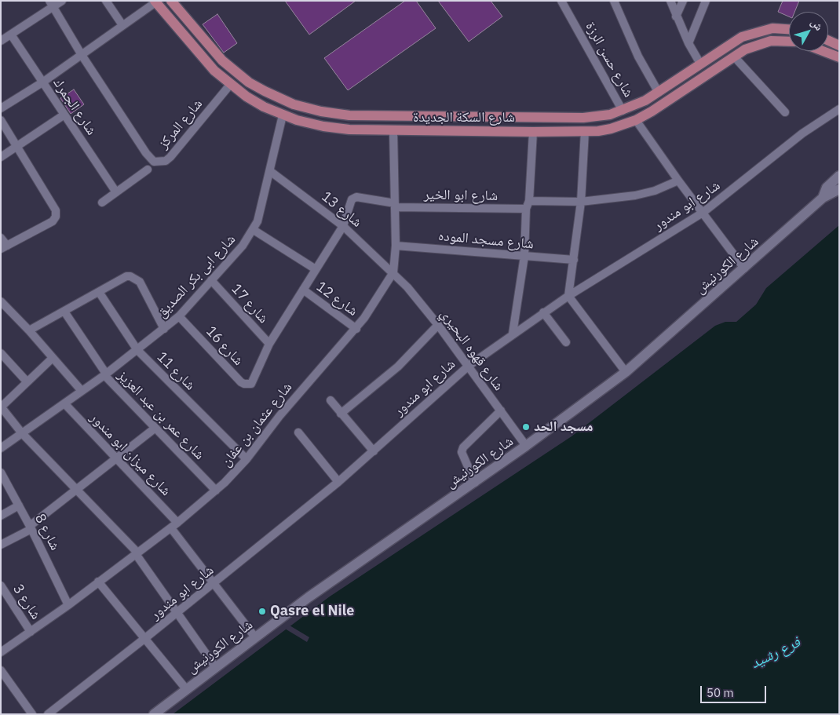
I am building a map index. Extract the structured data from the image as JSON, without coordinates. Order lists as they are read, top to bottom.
{
  "streets": {
    "main road": ["شارع السكة الجديدة", "شارع الكورنيش"],
    "street": [
      "شارع حسن الرزة",
      "شارع الجمرك",
      "شارع المركز",
      "شارع ابو الخير",
      "شارع ابو مندور",
      "شارع 13",
      "شارع مسجد الموده",
      "شارع ابى بكر الصديق",
      "شارع 12",
      "شارع 17",
      "شارع 16",
      "شارع قهوه البحيري",
      "شارع 11",
      "شارع عمر بن عبد العزيز",
      "شارع عثمان بن عفان",
      "شارع ميزان ابو مندور",
      "شارع 8",
      "شارع 3"
    ]
  },
  "crossings": [
    ["شارع حسن الرزة", "شارع السكة الجديدة"],
    ["شارع السكة الجديدة", "شارع المركز"],
    ["شارع السكة الجديدة", "شارع ابى بكر الصديق"],
    ["شارع السكة الجديدة", "شارع عثمان بن عفان"],
    ["شارع ابو الخير", "شارع 13"],
    ["شارع ابو الخير", "شارع 12"],
    ["شارع ابو الخير", "شارع 17"],
    ["شارع ابو الخير", "شارع 16"],
    ["شارع ابو الخير", "شارع عثمان بن عفان"],
    ["شارع ابو مندور", "شارع قهوه البحيري"],
    ["شارع ابو مندور", "شارع ميزان ابو مندور"],
    ["شارع 13", "شارع ابى بكر الصديق"],
    ["شارع 13", "شارع قهوه البحيري"],
    ["شارع 13", "شارع عثمان بن عفان"],
    ["شارع مسجد الموده", "شارع عثمان بن عفان"],
    ["شارع الكورنيش", "شارع قهوه البحيري"],
    ["شارع الكورنيش", "شارع ميزان ابو مندور"],
    ["شارع ابى بكر الصديق", "شارع 17"],
    ["شارع ابى بكر الصديق", "شارع 16"],
    ["شارع ابى بكر الصديق", "شارع 11"],
    ["شارع ابى بكر الصديق", "شارع عمر بن عبد العزيز"],
    ["شارع ابى بكر الصديق", "شارع ميزان ابو مندور"],
    ["شارع 12", "شارع عثمان بن عفان"],
    ["شارع قهوه البحيري", "شارع عثمان بن عفان"],
    ["شارع 11", "شارع عثمان بن عفان"],
    ["شارع عمر بن عبد العزيز", "شارع عثمان بن عفان"],
    ["شارع عثمان بن عفان", "شارع ميزان ابو مندور"],
    ["شارع عثمان بن عفان", "شارع 8"],
    ["شارع عثمان بن عفان", "شارع 3"]
  ],
  "water": ["فرع رشيد"],
  "places": ["مسجد الحد", "Qasre el Nile"],
  "scale_bar": "50 m",
  "north": "top right"
}
